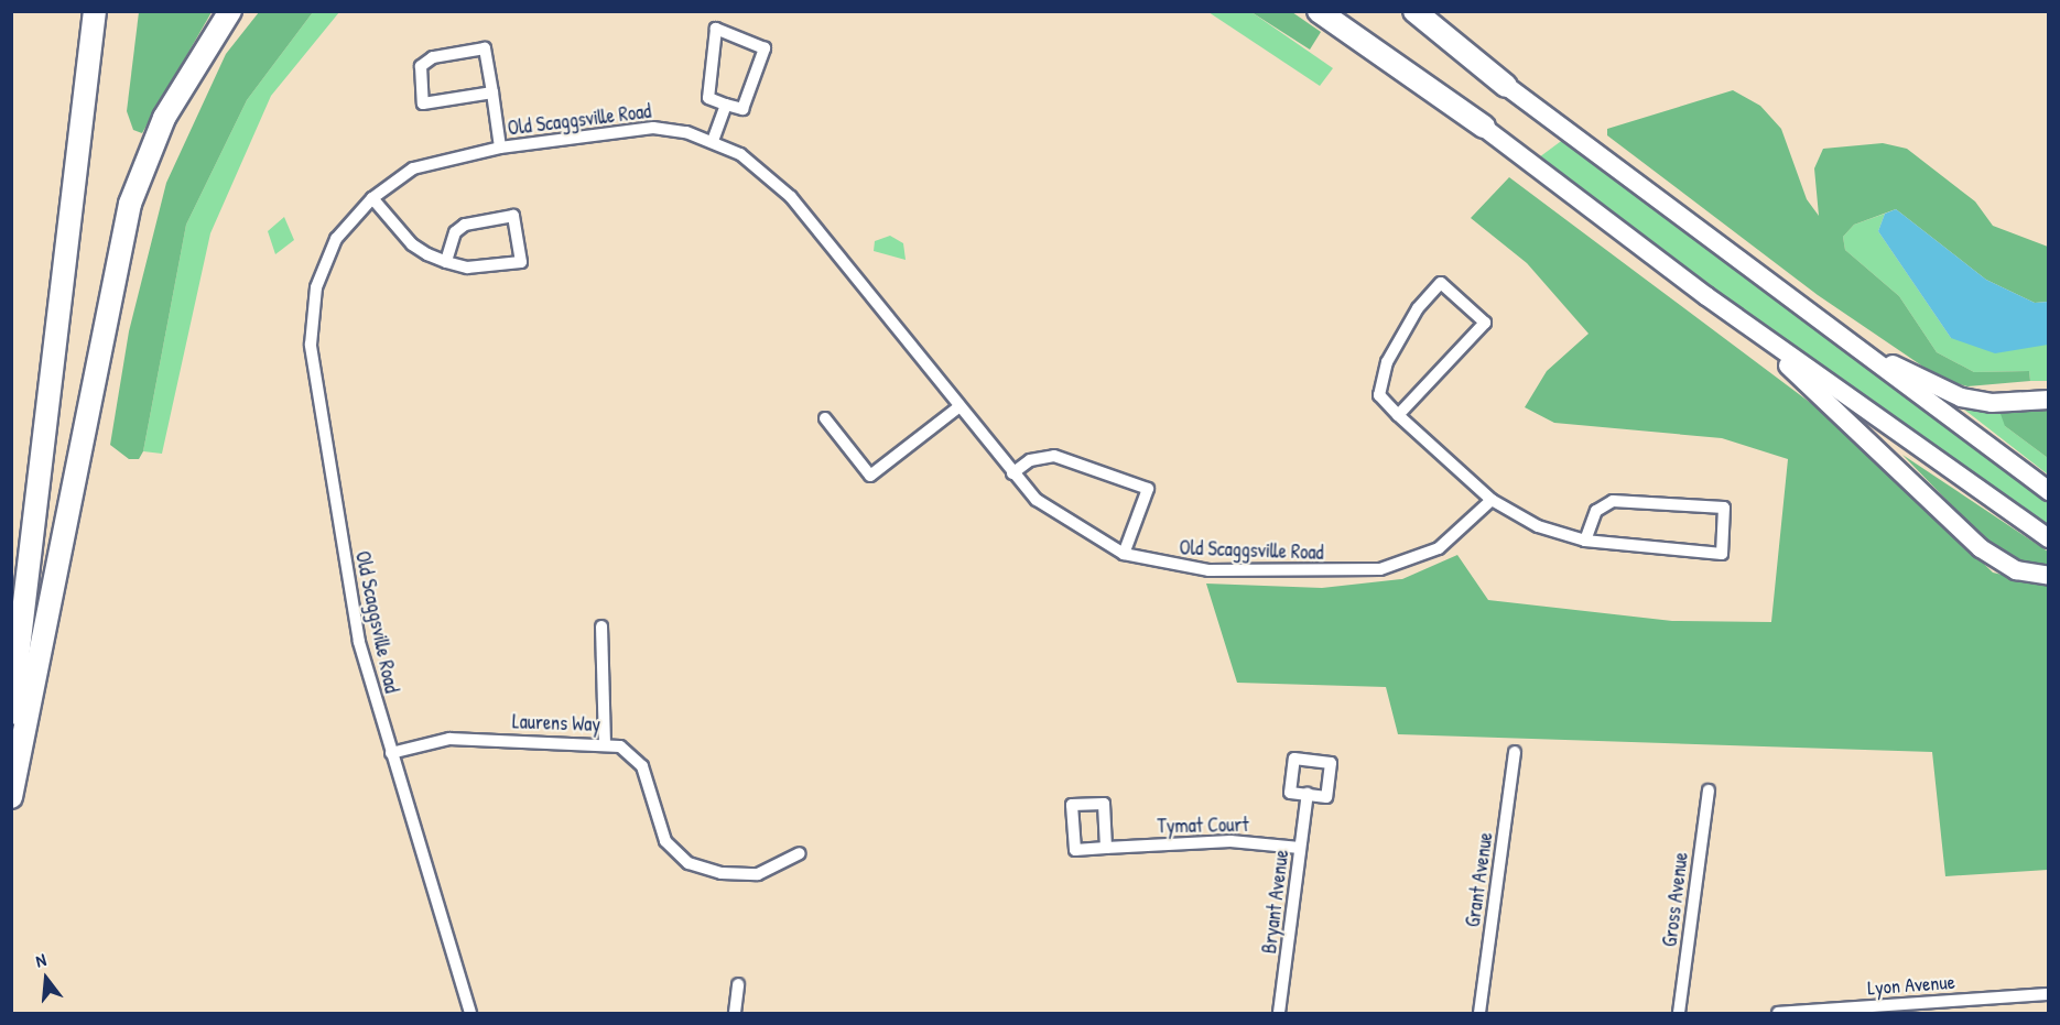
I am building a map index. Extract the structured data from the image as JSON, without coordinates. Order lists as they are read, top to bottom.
{
  "streets": {
    "street": [
      "Old Scaggsville Road",
      "Laurens Way",
      "Tymat Court",
      "Grant Avenue",
      "Gross Avenue",
      "Bryant Avenue",
      "Lyon Avenue"
    ]
  },
  "crossings": [
    ["Old Scaggsville Road", "Laurens Way"],
    ["Tymat Court", "Bryant Avenue"]
  ],
  "north": "top"
}
